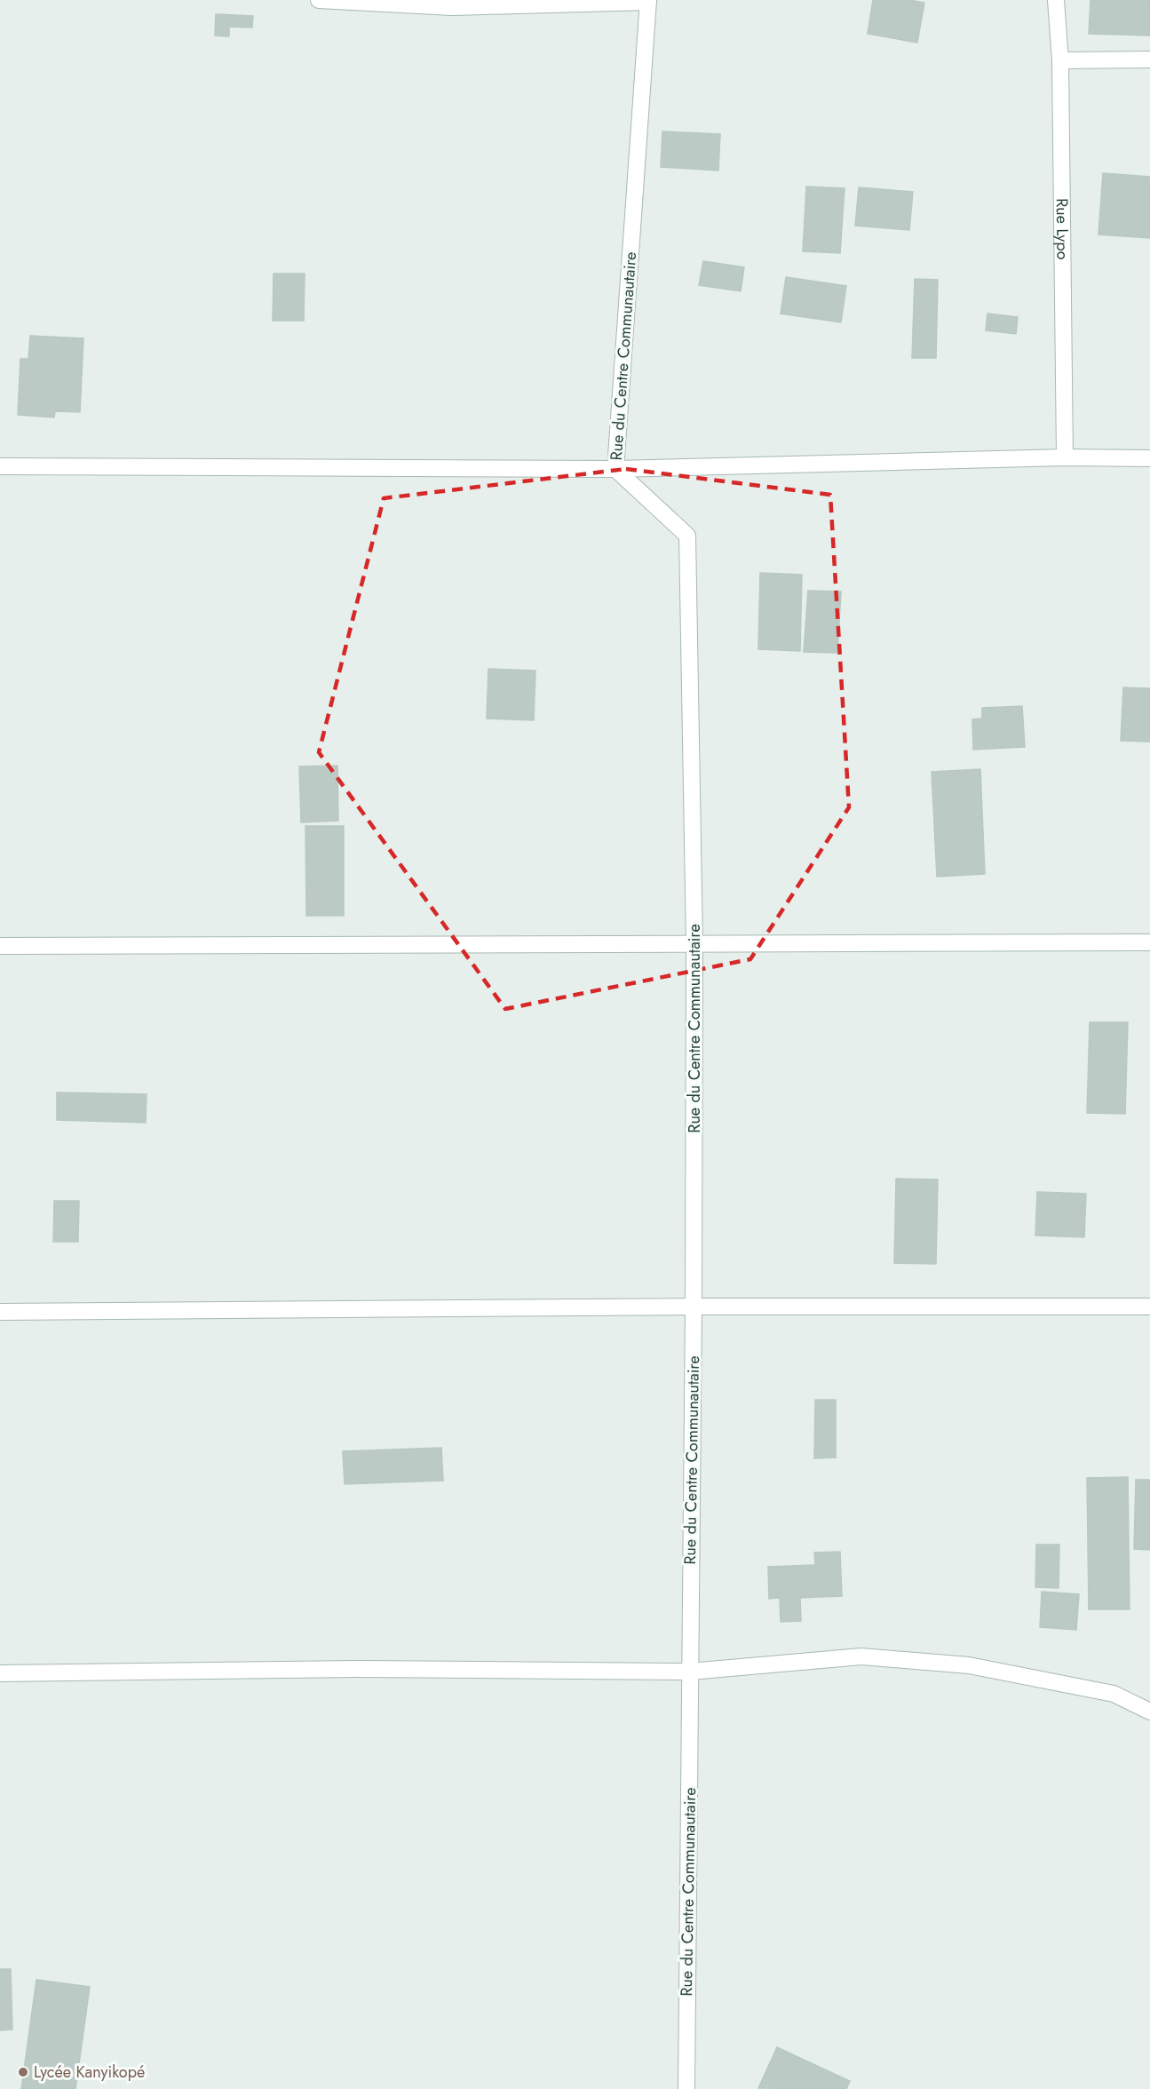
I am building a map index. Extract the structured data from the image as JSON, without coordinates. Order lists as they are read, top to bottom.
{
  "streets": {
    "street": ["Rue Lypo", "Rue du Centre Communautaire"]
  },
  "places": ["Lycée Kanyikopé"]
}
